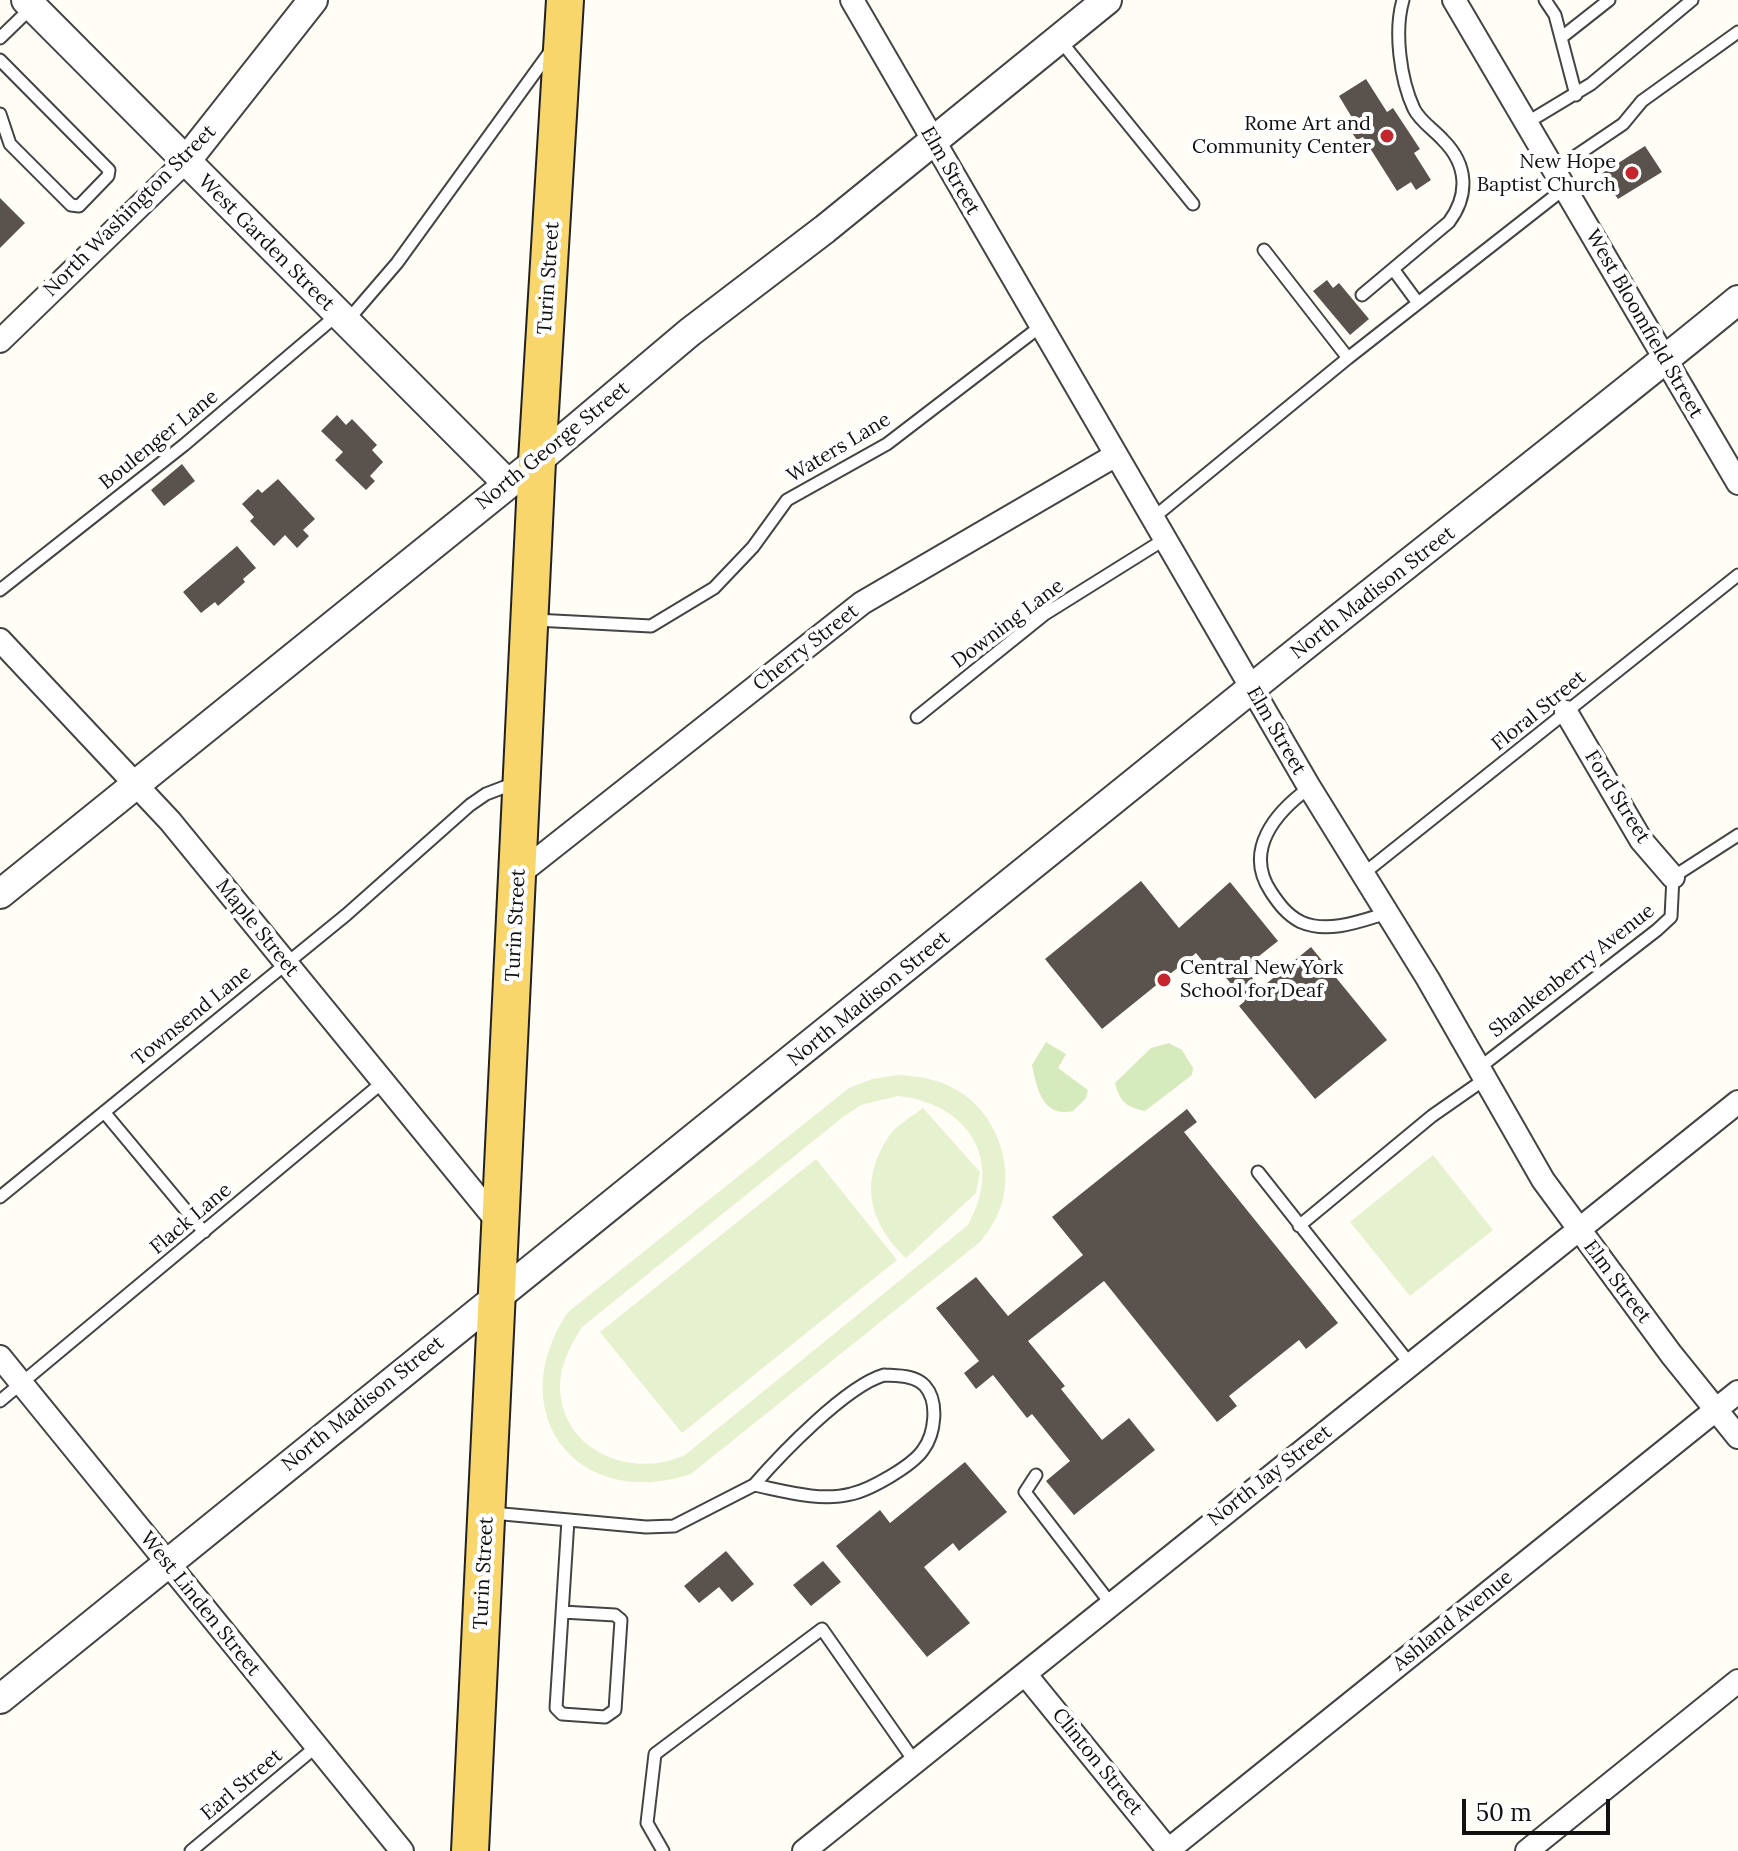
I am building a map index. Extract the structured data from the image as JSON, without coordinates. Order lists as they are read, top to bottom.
{
  "streets": {
    "main road": ["Turin Street"],
    "street": [
      "Elm Street",
      "North Washington Street",
      "West Garden Street",
      "West Bloomfield Street",
      "North George Street",
      "North Madison Street",
      "Cherry Street",
      "Ford Street",
      "Maple Street",
      "North Jay Street",
      "West Linden Street",
      "Ashland Avenue",
      "Clinton Street"
    ],
    "lane": [
      "Boulenger Lane",
      "Waters Lane",
      "Downing Lane",
      "Floral Street",
      "Shankenberry Avenue",
      "Townsend Lane",
      "Flack Lane",
      "Earl Street"
    ]
  },
  "crossings": [
    ["Elm Street", "North George Street"],
    ["Elm Street", "Waters Lane"],
    ["Elm Street", "North Madison Street"],
    ["Elm Street", "Downing Lane"],
    ["Elm Street", "Cherry Street"],
    ["Elm Street", "Floral Street"],
    ["Elm Street", "Shankenberry Avenue"],
    ["Elm Street", "North Jay Street"],
    ["Elm Street", "Ashland Avenue"],
    ["North Washington Street", "West Garden Street"],
    ["West Garden Street", "Boulenger Lane"],
    ["West Garden Street", "North George Street"],
    ["Turin Street", "Boulenger Lane"],
    ["Turin Street", "North George Street"],
    ["Turin Street", "Waters Lane"],
    ["Turin Street", "North Madison Street"],
    ["Turin Street", "Cherry Street"],
    ["Turin Street", "Maple Street"],
    ["Turin Street", "Townsend Lane"],
    ["West Bloomfield Street", "North Madison Street"],
    ["North George Street", "Maple Street"],
    ["North Madison Street", "West Linden Street"],
    ["Floral Street", "Ford Street"],
    ["Ford Street", "Shankenberry Avenue"],
    ["Maple Street", "Townsend Lane"],
    ["Maple Street", "Flack Lane"],
    ["Flack Lane", "West Linden Street"],
    ["North Jay Street", "Clinton Street"],
    ["West Linden Street", "Earl Street"],
    ["Ashland Avenue", "Clinton Street"]
  ],
  "places": ["Rome Art and Community Center", "New Hope Baptist Church", "Central New York School for Deaf"],
  "scale_bar": "50 m"
}
